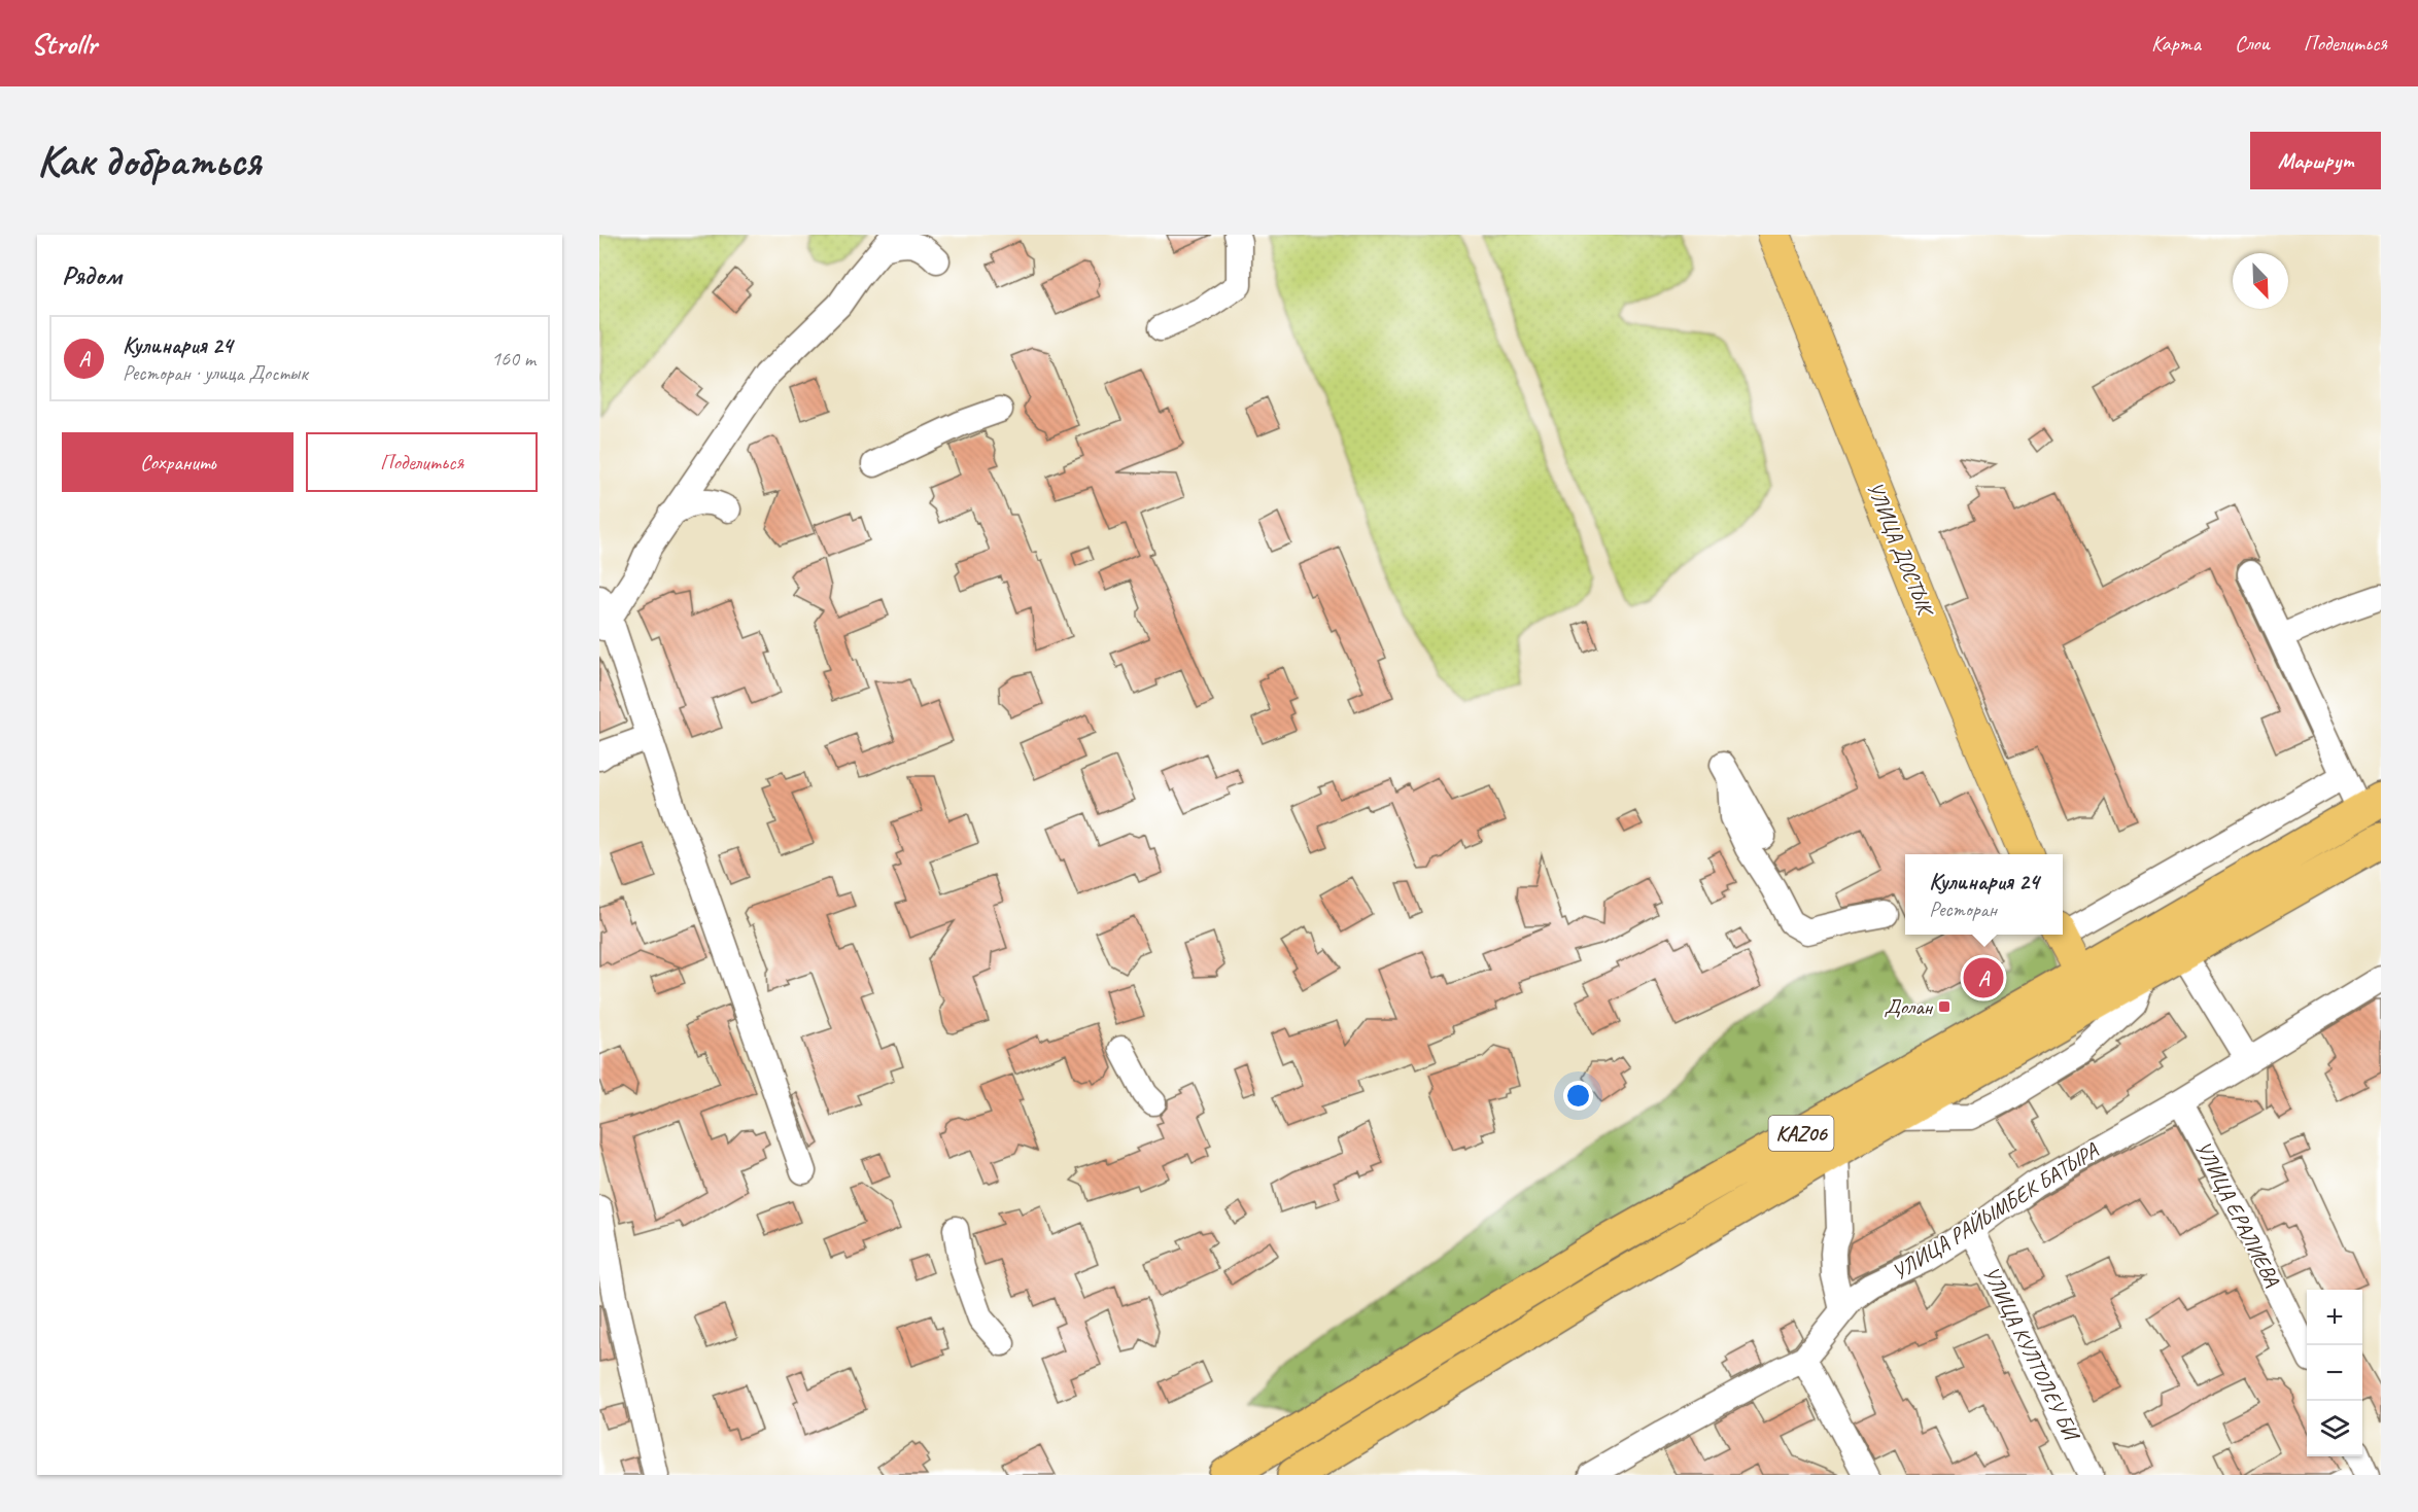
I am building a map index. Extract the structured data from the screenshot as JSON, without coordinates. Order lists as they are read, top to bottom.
{
  "streets": {
    "highway": ["KАZ06"],
    "main road": ["УЛИЦА ДОСТЫК"],
    "street": ["УЛИЦА РАЙЫМБЕК БАТЫРА", "УЛИЦА ЕРАЛИЕВА", "УЛИЦА КУЛТОЛЕУ БИ"]
  },
  "crossings": [
    ["УЛИЦА РАЙЫМБЕК БАТЫРА", "УЛИЦА ЕРАЛИЕВА"],
    ["УЛИЦА РАЙЫМБЕК БАТЫРА", "УЛИЦА КУЛТОЛЕУ БИ"]
  ],
  "places": {
    "transit": ["Долан"]
  },
  "north": "bottom right",
  "page": {
    "header": "Strollr",
    "nav": ["Карта", "Слои", "Поделиться"],
    "buttons": [
      "Маршрут",
      ["Сохранить", "Поделиться"]
    ],
    "title": "Как добраться",
    "heading": "Рядом",
    "list": [
      {
        "mark": "A",
        "name": "Кулинария 24",
        "note": "Ресторан · улица Достык",
        "value": "160 m"
      }
    ],
    "popup": ["Кулинария 24", "Ресторан"],
    "pins": "A",
    "map_buttons": ["+", "−"]
  }
}
